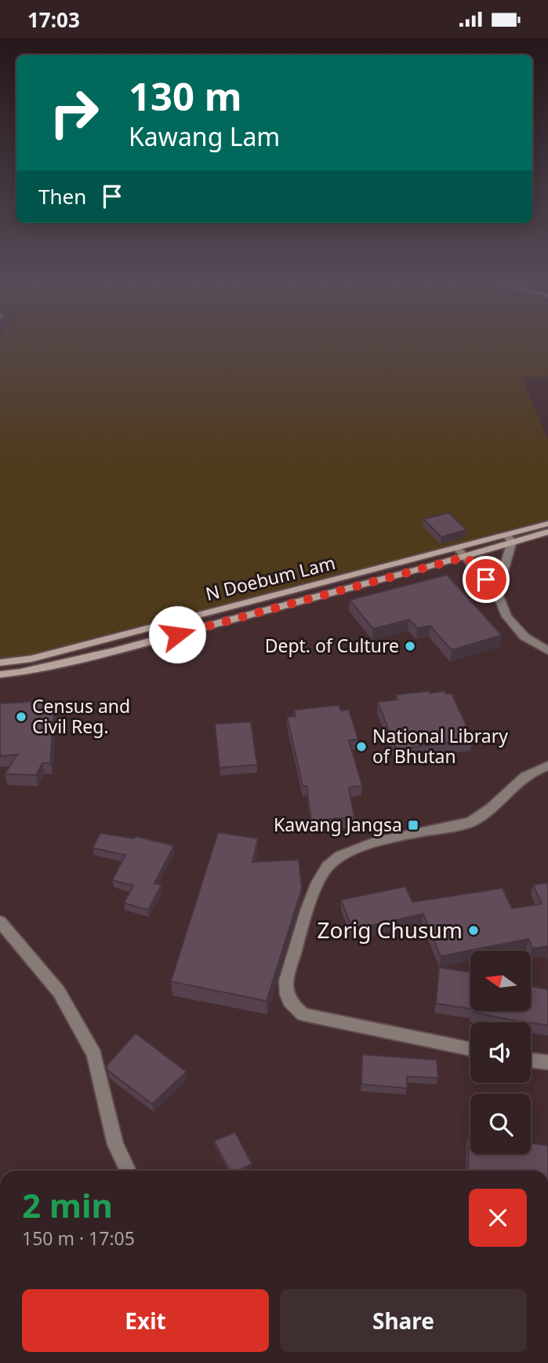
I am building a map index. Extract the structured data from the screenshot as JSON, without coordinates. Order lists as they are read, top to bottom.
{
  "streets": {
    "main road": ["N Doebum Lam"]
  },
  "places": {
    "other": [
      "Dept. of Culture",
      "Census and Civil Reg.",
      "National Library of Bhutan",
      "Zorig Chusum"
    ],
    "transit": ["Kawang Jangsa"]
  },
  "north": "left",
  "page": {
    "status": "17:03",
    "turn": ["130 m", "Kawang Lam"],
    "then": "Then",
    "heading": ["2 min", "150 m · 17:05"],
    "buttons": ["Exit", "Share"]
  }
}
